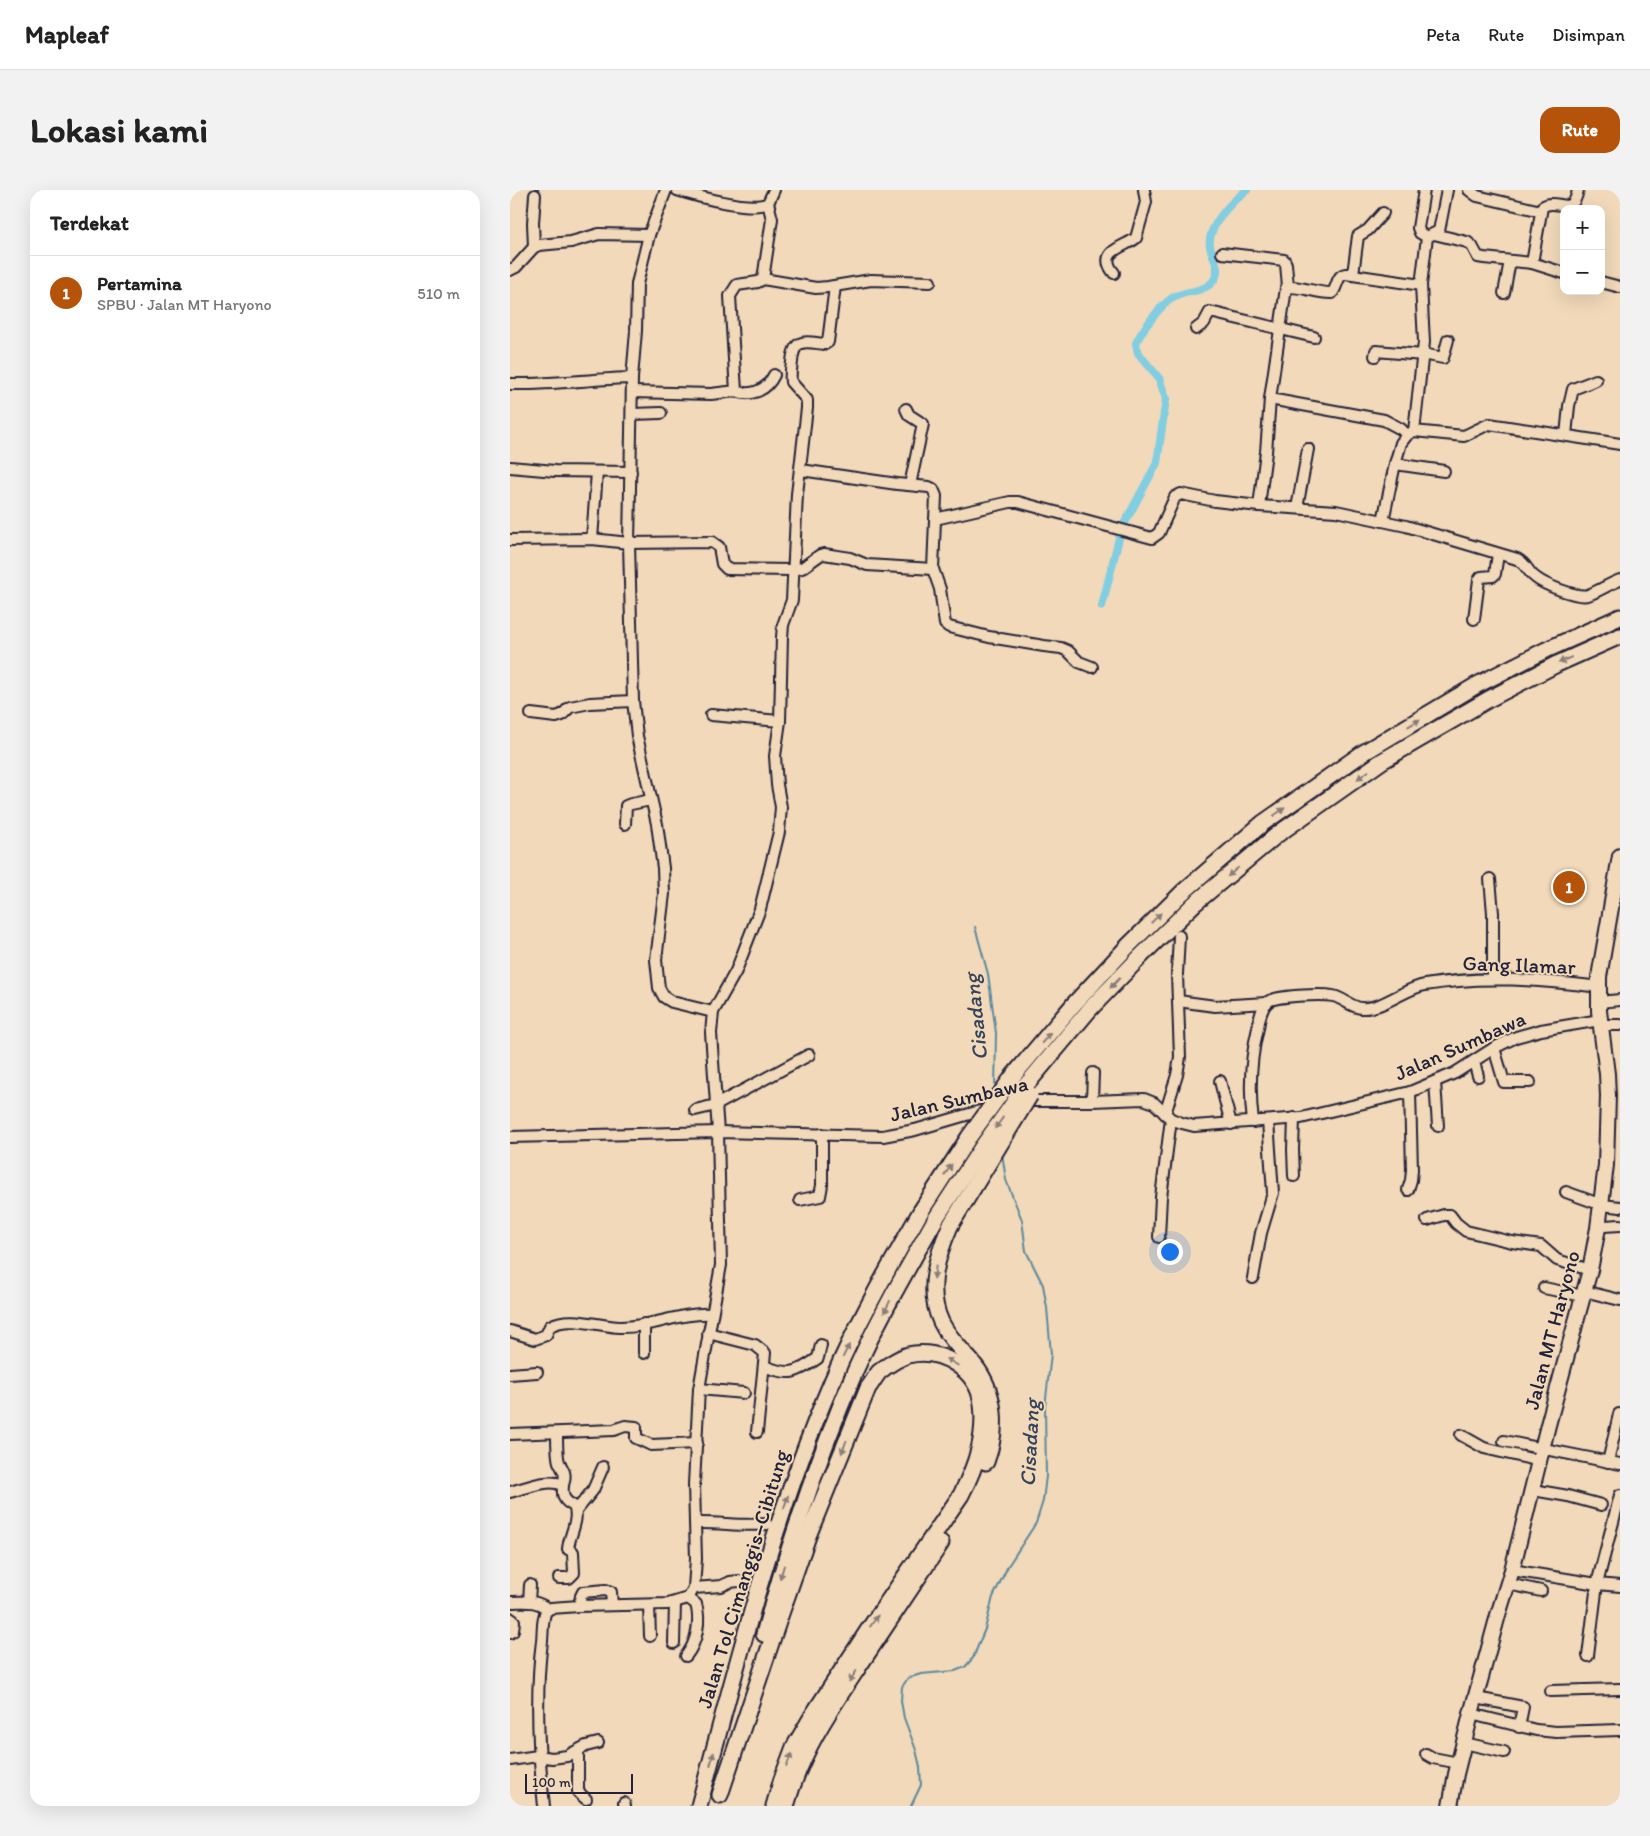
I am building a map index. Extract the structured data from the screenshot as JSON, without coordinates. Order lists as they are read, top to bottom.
{
  "streets": {
    "highway": ["Jalan Tol Cimanggis–Cibitung"],
    "main road": ["Jalan MT Haryono"],
    "street": ["Gang Ilamar", "Jalan Sumbawa"]
  },
  "crossings": [
    ["Gang Ilamar", "Jalan MT Haryono"],
    ["Jalan Sumbawa", "Jalan MT Haryono"]
  ],
  "water": ["Cisadang"],
  "scale_bar": "100 m",
  "page": {
    "header": "Mapleaf",
    "nav": ["Peta", "Rute", "Disimpan"],
    "buttons": "Rute",
    "title": "Lokasi kami",
    "heading": "Terdekat",
    "map_buttons": ["+", "−"],
    "list": [
      {
        "mark": "1",
        "name": "Pertamina",
        "note": "SPBU · Jalan MT Haryono",
        "value": "510 m"
      }
    ],
    "pins": "1",
    "scale": "100 m"
  }
}
